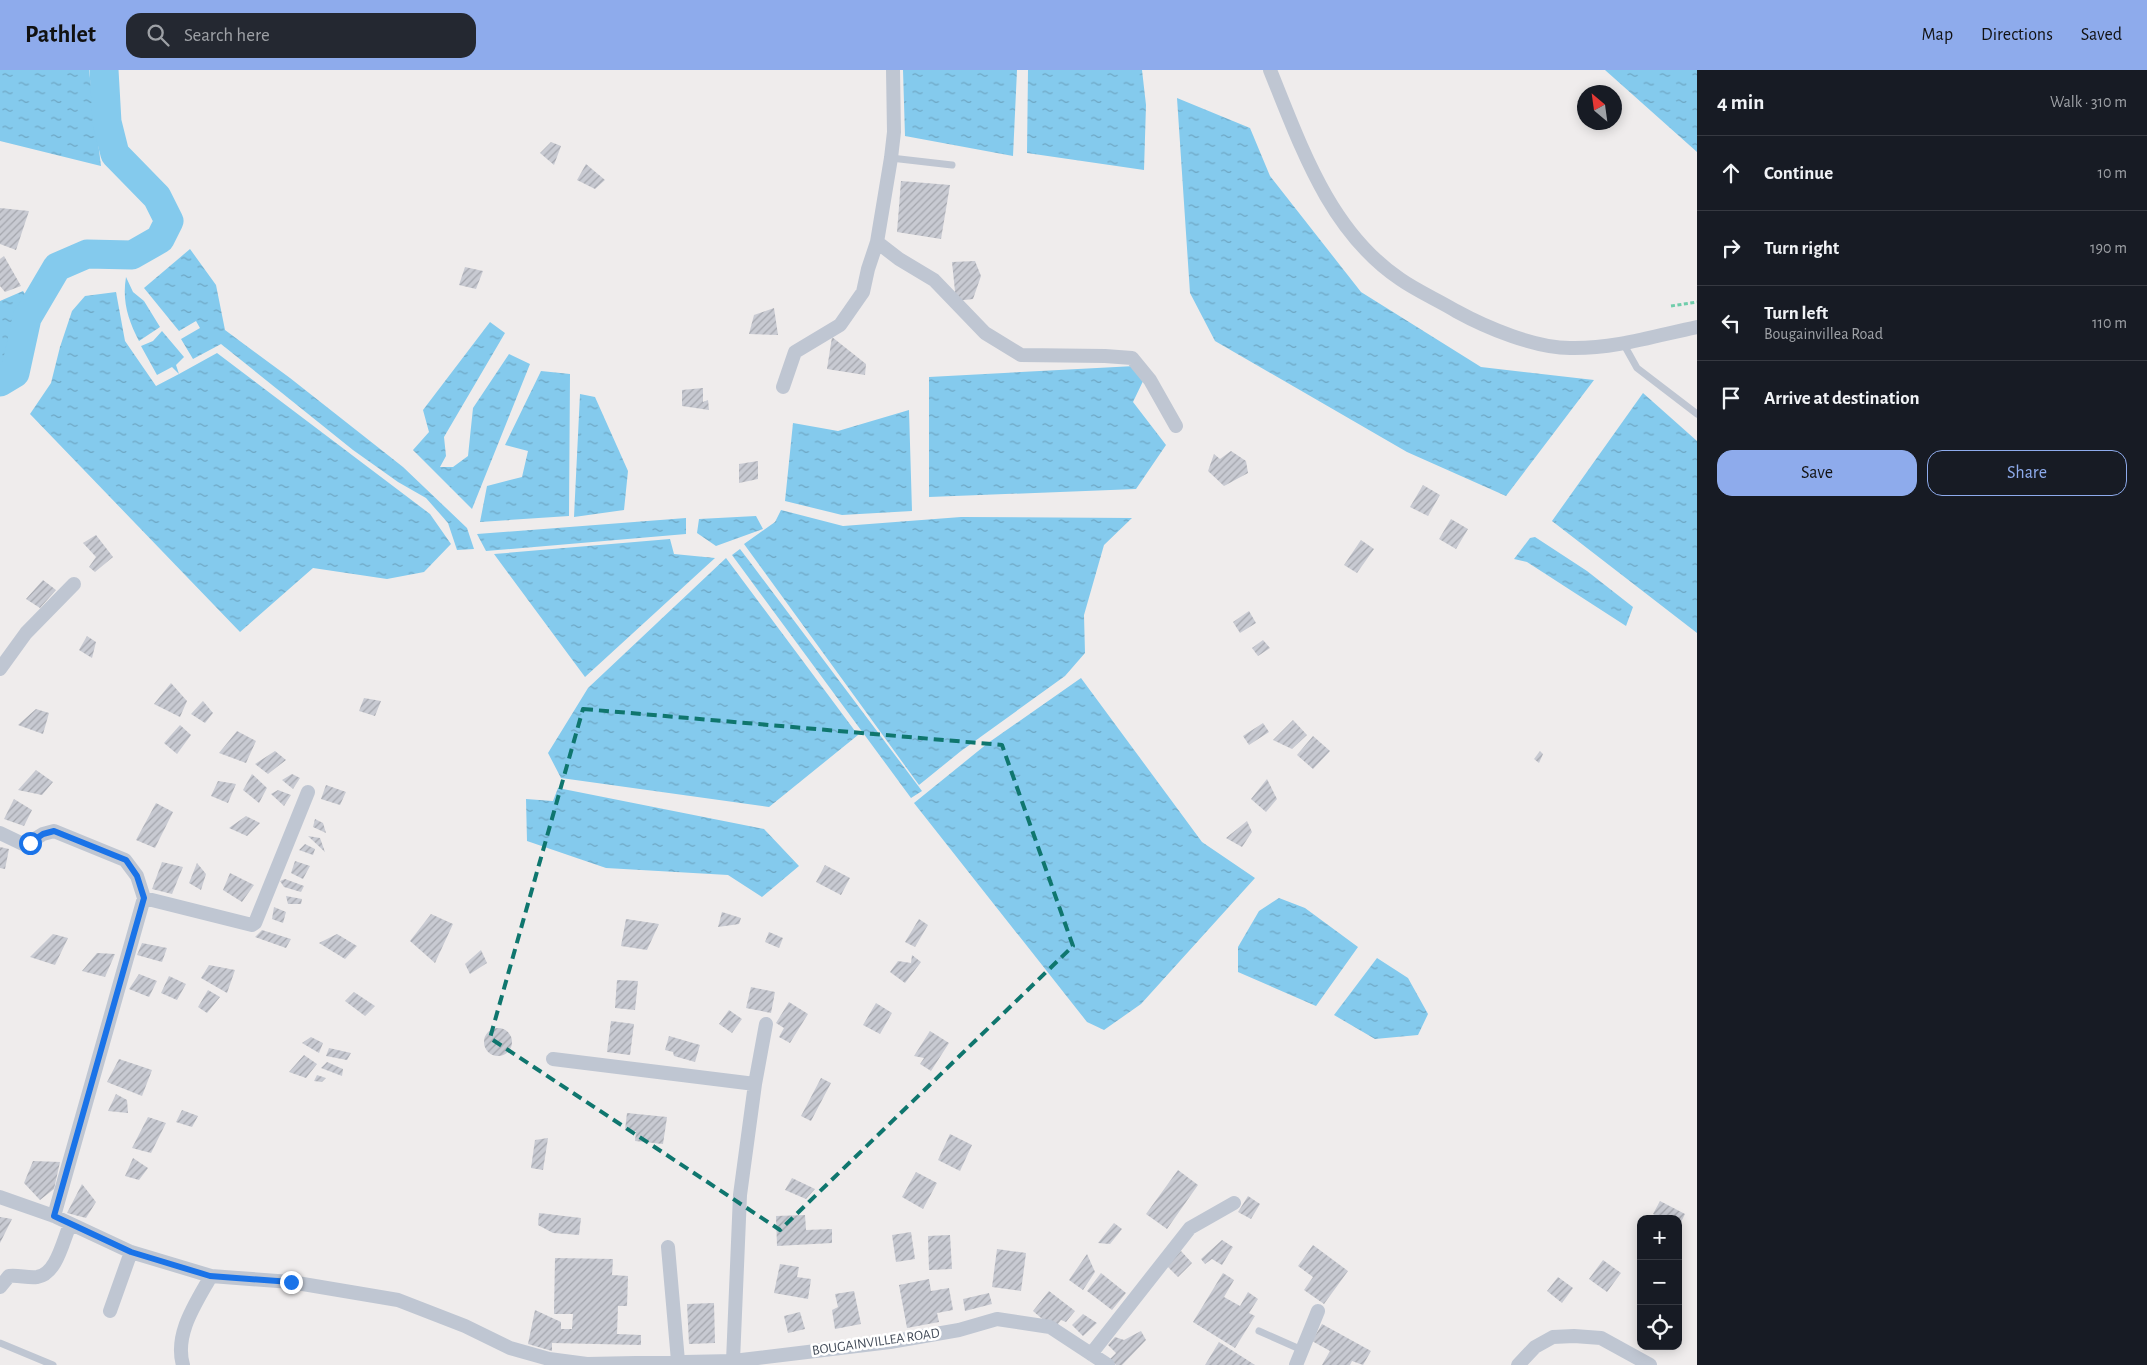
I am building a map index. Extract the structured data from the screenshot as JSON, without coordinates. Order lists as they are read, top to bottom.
{
  "streets": {
    "street": ["BOUGAINVILLEA ROAD"]
  },
  "north": "top left",
  "page": {
    "header": "Pathlet",
    "search": "Search here",
    "nav": ["Map", "Directions", "Saved"],
    "heading": ["4 min", "Walk · 310 m"],
    "list": [
      ["Continue", "10 m"],
      ["Turn right", "190 m"],
      ["Turn left", "Bougainvillea Road", "110 m"],
      "Arrive at destination"
    ],
    "buttons": ["Save", "Share"],
    "map_buttons": ["+", "−"]
  }
}
